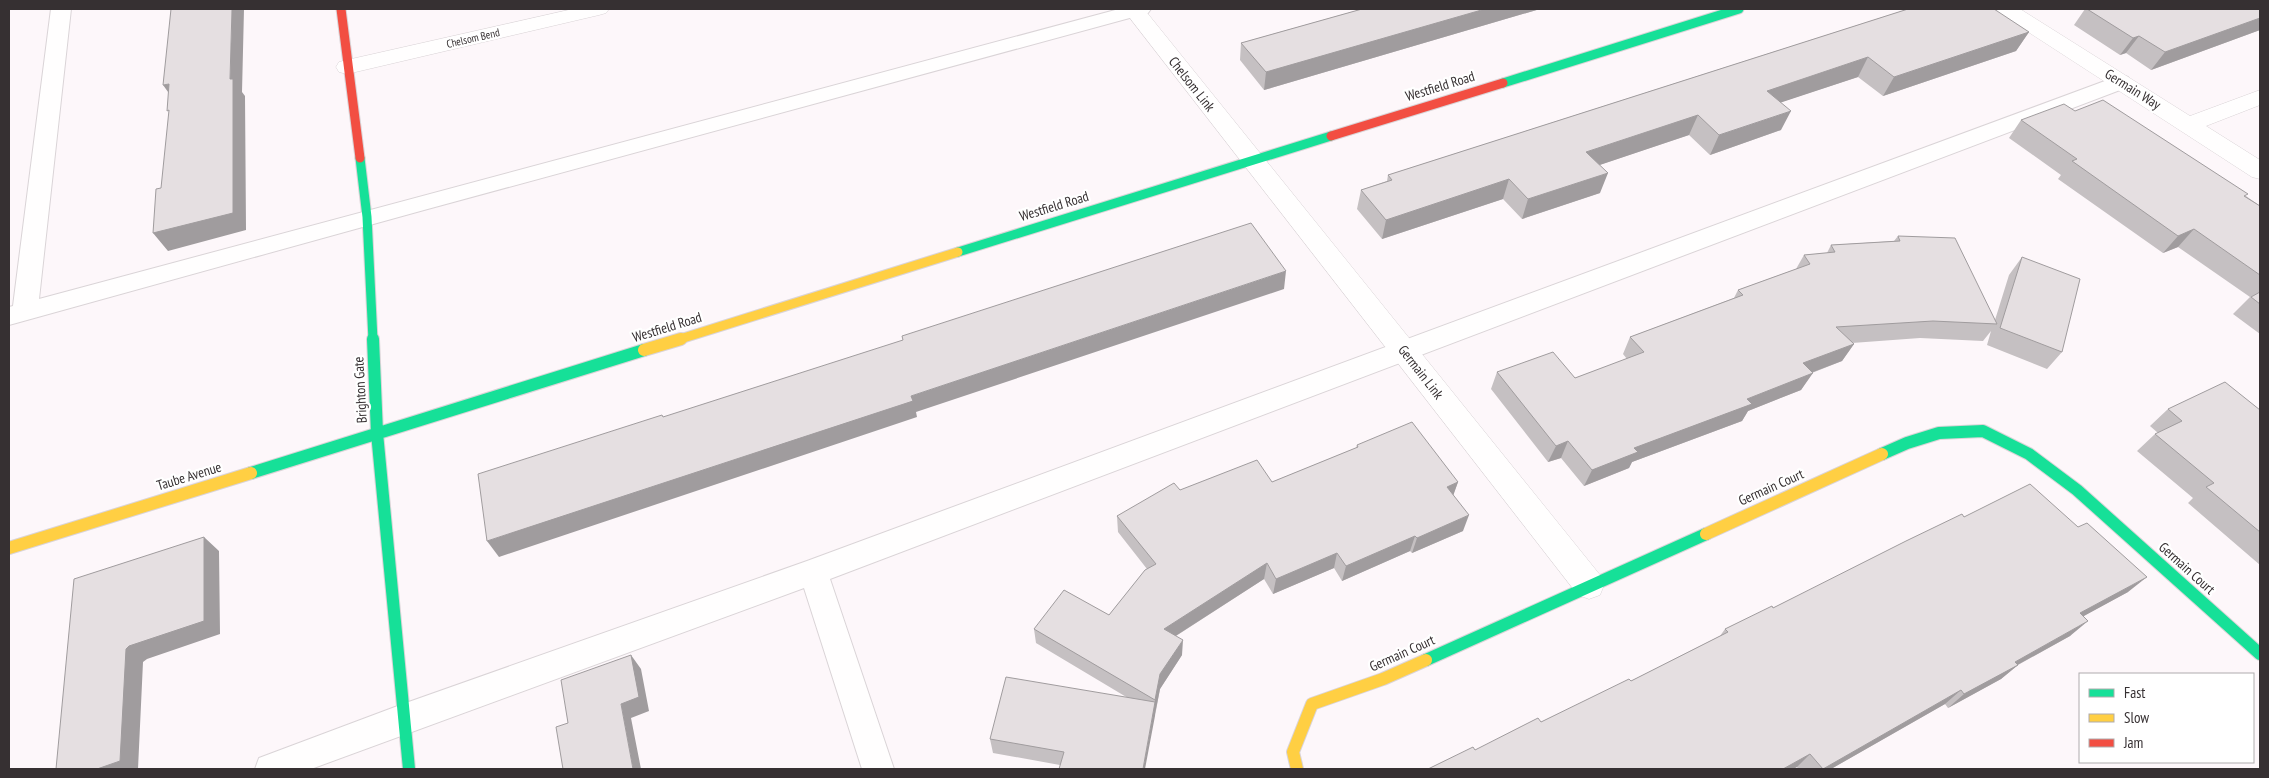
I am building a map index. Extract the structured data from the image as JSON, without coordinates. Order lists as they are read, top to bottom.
{
  "streets": {
    "street": [
      "Chelsom Bend",
      "Chelsom Link",
      "Westfield Road",
      "Germain Way",
      "Germain Link",
      "Brighton Gate",
      "Taube Avenue",
      "Germain Court"
    ]
  },
  "crossings": [
    ["Chelsom Bend", "Brighton Gate"],
    ["Chelsom Link", "Westfield Road"],
    ["Chelsom Link", "Germain Link"],
    ["Westfield Road", "Germain Link"],
    ["Westfield Road", "Brighton Gate"],
    ["Westfield Road", "Taube Avenue"],
    ["Germain Link", "Germain Court"],
    ["Brighton Gate", "Taube Avenue"]
  ],
  "legend": ["Fast", "Slow", "Jam"]
}
